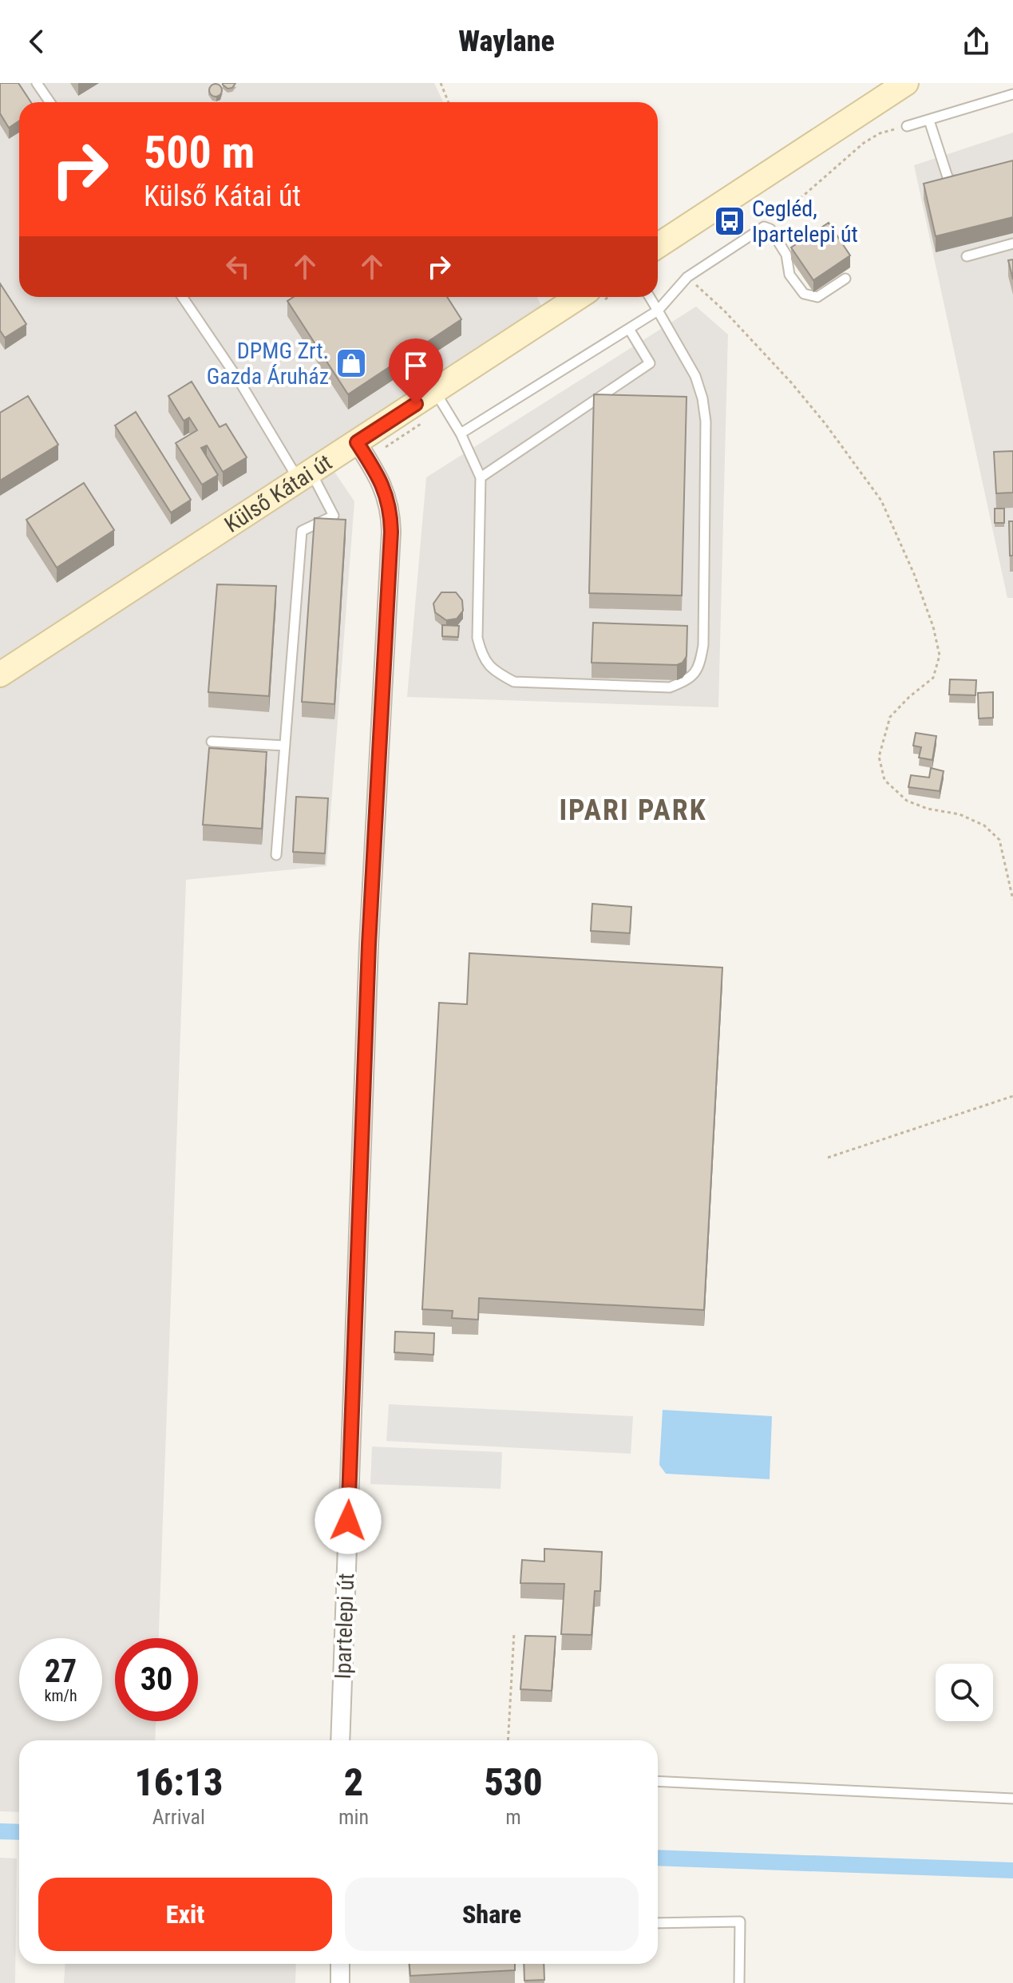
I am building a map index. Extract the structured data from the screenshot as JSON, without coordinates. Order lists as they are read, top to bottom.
{
  "streets": {
    "main road": ["Külső Kátai út"],
    "street": ["Ipartelepi út"]
  },
  "crossings": [
    ["Külső Kátai út", "Ipartelepi út"]
  ],
  "districts": ["IPARI PARK"],
  "places": {
    "bus stop": ["Cegléd, Ipartelepi út"],
    "shop": ["DPMG Zrt. Gazda Áruház"]
  },
  "page": {
    "header": "Waylane",
    "turn": ["500 m", "Külső Kátai út"],
    "speed": "27 km/h",
    "limit": "30",
    "eta": [
      "16:13",
      "Arrival",
      "2",
      "min",
      "530",
      "m"
    ],
    "buttons": ["Exit", "Share"]
  }
}
